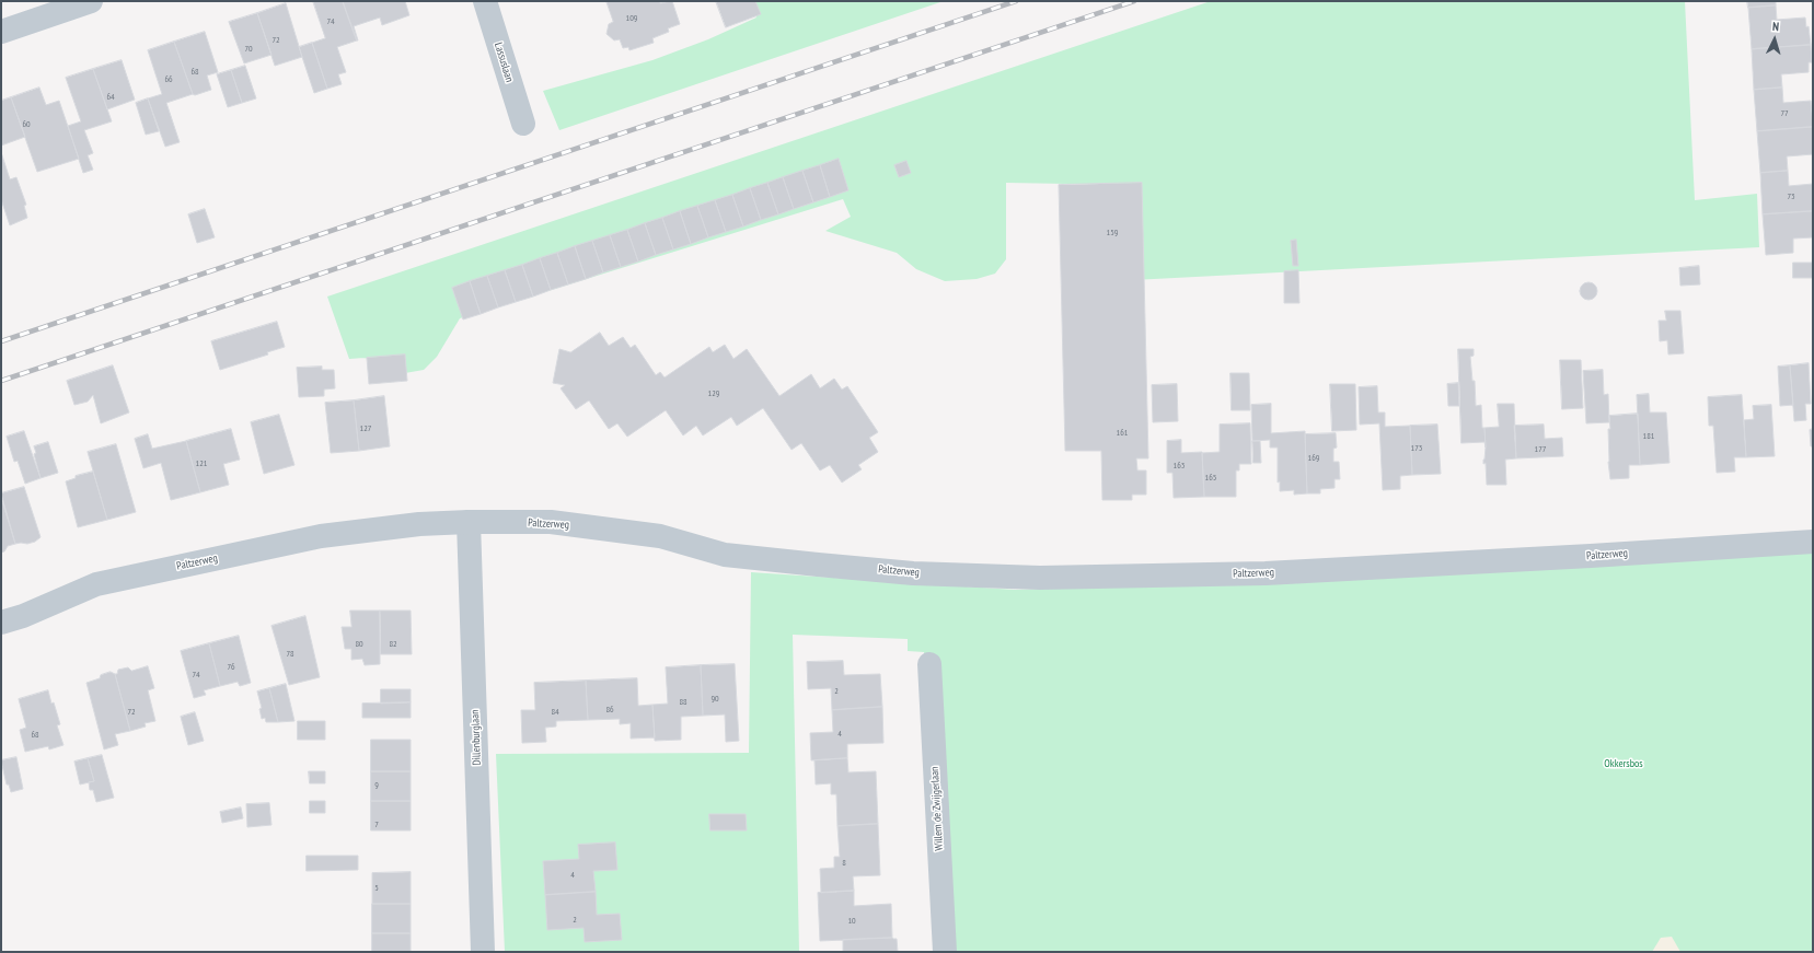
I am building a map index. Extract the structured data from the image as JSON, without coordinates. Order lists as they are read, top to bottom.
{
  "streets": {
    "street": [
      "Lassuslaan",
      "Paltzerweg",
      "Dillenburglaan",
      "Willem de Zwijgerlaan"
    ]
  },
  "crossings": [
    ["Paltzerweg", "Dillenburglaan"]
  ],
  "parks": ["Okkersbos"],
  "house_numbers": [
    "109",
    "74",
    "72",
    "70",
    "68",
    "66",
    "64",
    "77",
    "60",
    "73",
    "159",
    "129",
    "127",
    "161",
    "181",
    "173",
    "177",
    "169",
    "121",
    "163",
    "165",
    "80",
    "82",
    "78",
    "76",
    "74",
    "2",
    "90",
    "88",
    "86",
    "72",
    "84",
    "4",
    "68",
    "9",
    "7",
    "8",
    "4",
    "5",
    "2",
    "10"
  ],
  "north": "top"
}
